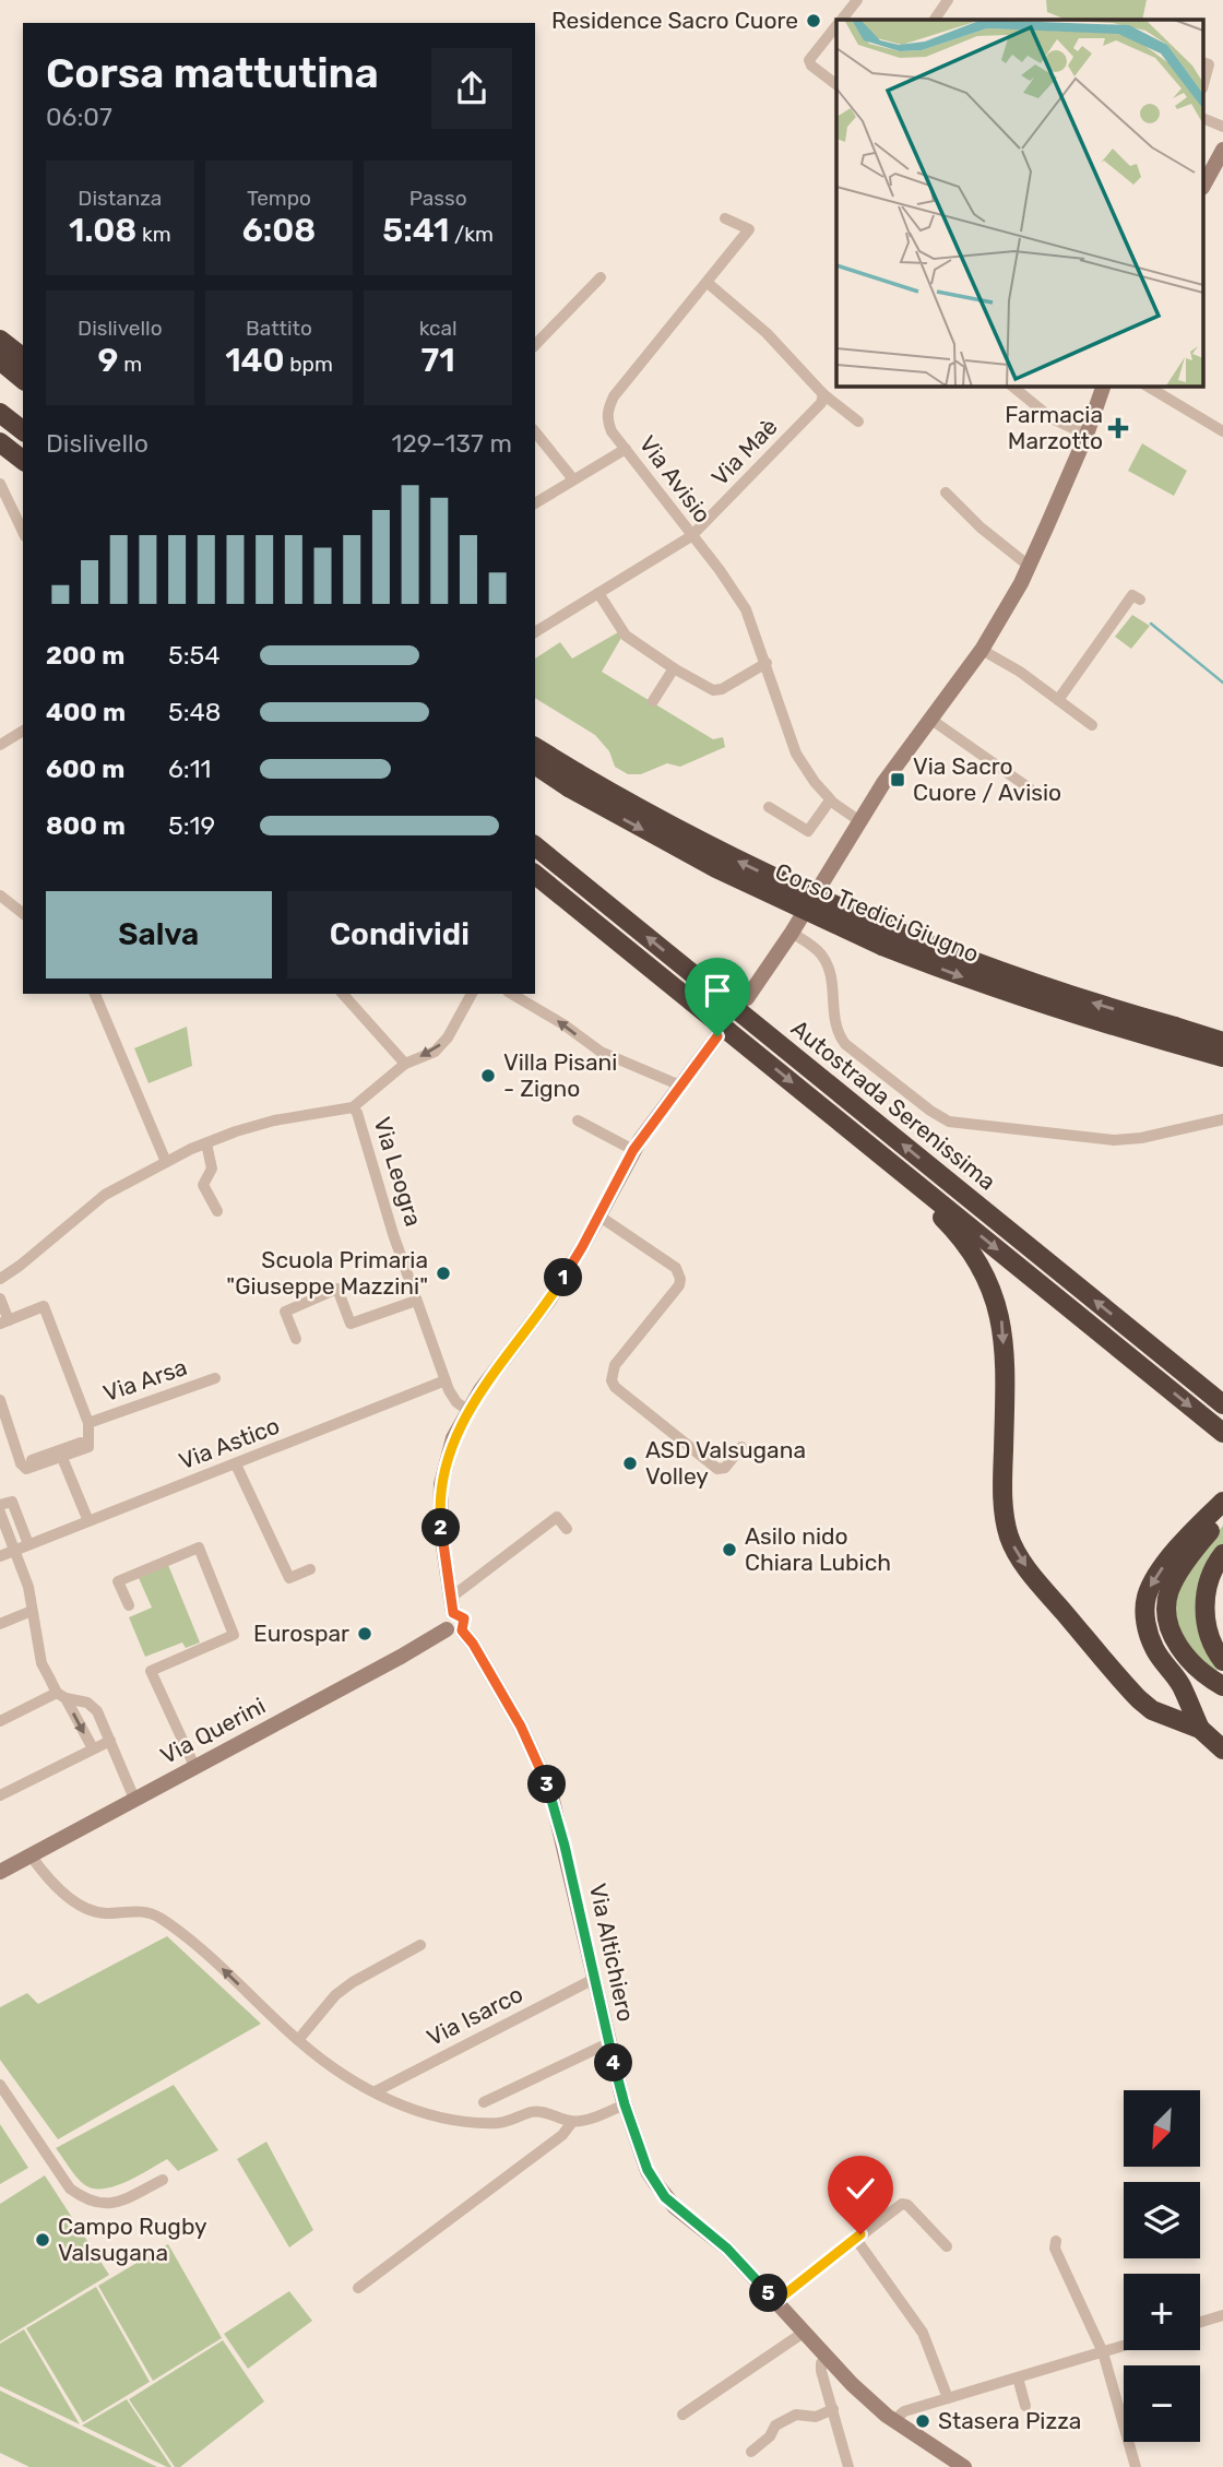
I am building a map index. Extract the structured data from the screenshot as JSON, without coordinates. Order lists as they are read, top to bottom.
{
  "streets": {
    "highway": ["Corso Tredici Giugno", "Autostrada Serenissima"],
    "street": [
      "Via Maè",
      "Via Avisio",
      "Via Leogra",
      "Via Arsa",
      "Via Astico",
      "Via Querini",
      "Via Altichiero",
      "Via Isarco"
    ]
  },
  "crossings": [
    ["Via Maè", "Via Avisio"],
    ["Via Leogra", "Via Astico"],
    ["Via Leogra", "Via Altichiero"],
    ["Via Querini", "Via Altichiero"],
    ["Via Altichiero", "Via Isarco"]
  ],
  "places": {
    "other": [
      "Residence Sacro Cuore",
      "Villa Pisani - Zigno",
      "Scuola Primaria \"Giuseppe Mazzini\"",
      "ASD Valsugana Volley",
      "Asilo nido Chiara Lubich",
      "Eurospar",
      "Campo Rugby Valsugana",
      "Stasera Pizza"
    ],
    "health": ["Farmacia Marzotto"],
    "transit": ["Via Sacro Cuore / Avisio"]
  },
  "north": "bottom left",
  "page": {
    "heading": ["Corsa mattutina", "06:07"],
    "stats": [
      ["Distanza", "1.08 km"],
      ["Tempo", "6:08"],
      ["Passo", "5:41 /km"],
      ["Dislivello", "9 m"],
      ["Battito", "140 bpm"],
      ["kcal", "71"]
    ],
    "chart": ["Dislivello", "129–137 m"],
    "list": [
      {
        "name": "200 m",
        "note": "5:54"
      },
      {
        "name": "400 m",
        "note": "5:48"
      },
      {
        "name": "600 m",
        "note": "6:11"
      },
      {
        "name": "800 m",
        "note": "5:19"
      }
    ],
    "buttons": ["Salva", "Condividi"],
    "pins": [
      "1",
      "2",
      "3",
      "4",
      "5"
    ],
    "map_buttons": ["+", "−"]
  }
}
